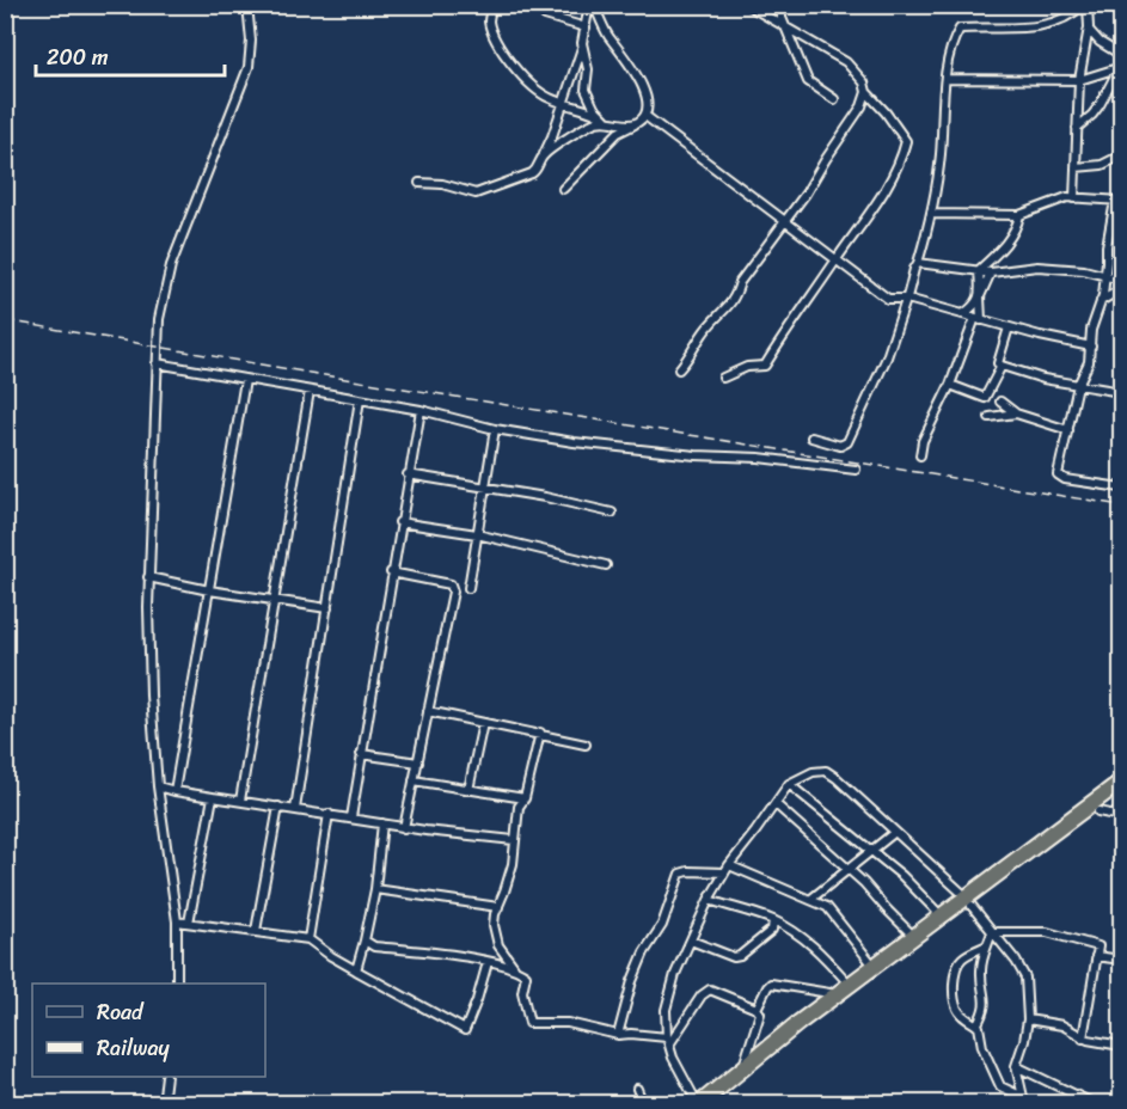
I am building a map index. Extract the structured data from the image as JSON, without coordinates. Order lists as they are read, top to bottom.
{
  "legend": ["Road", "Railway"],
  "scale_bar": "200 m"
}
